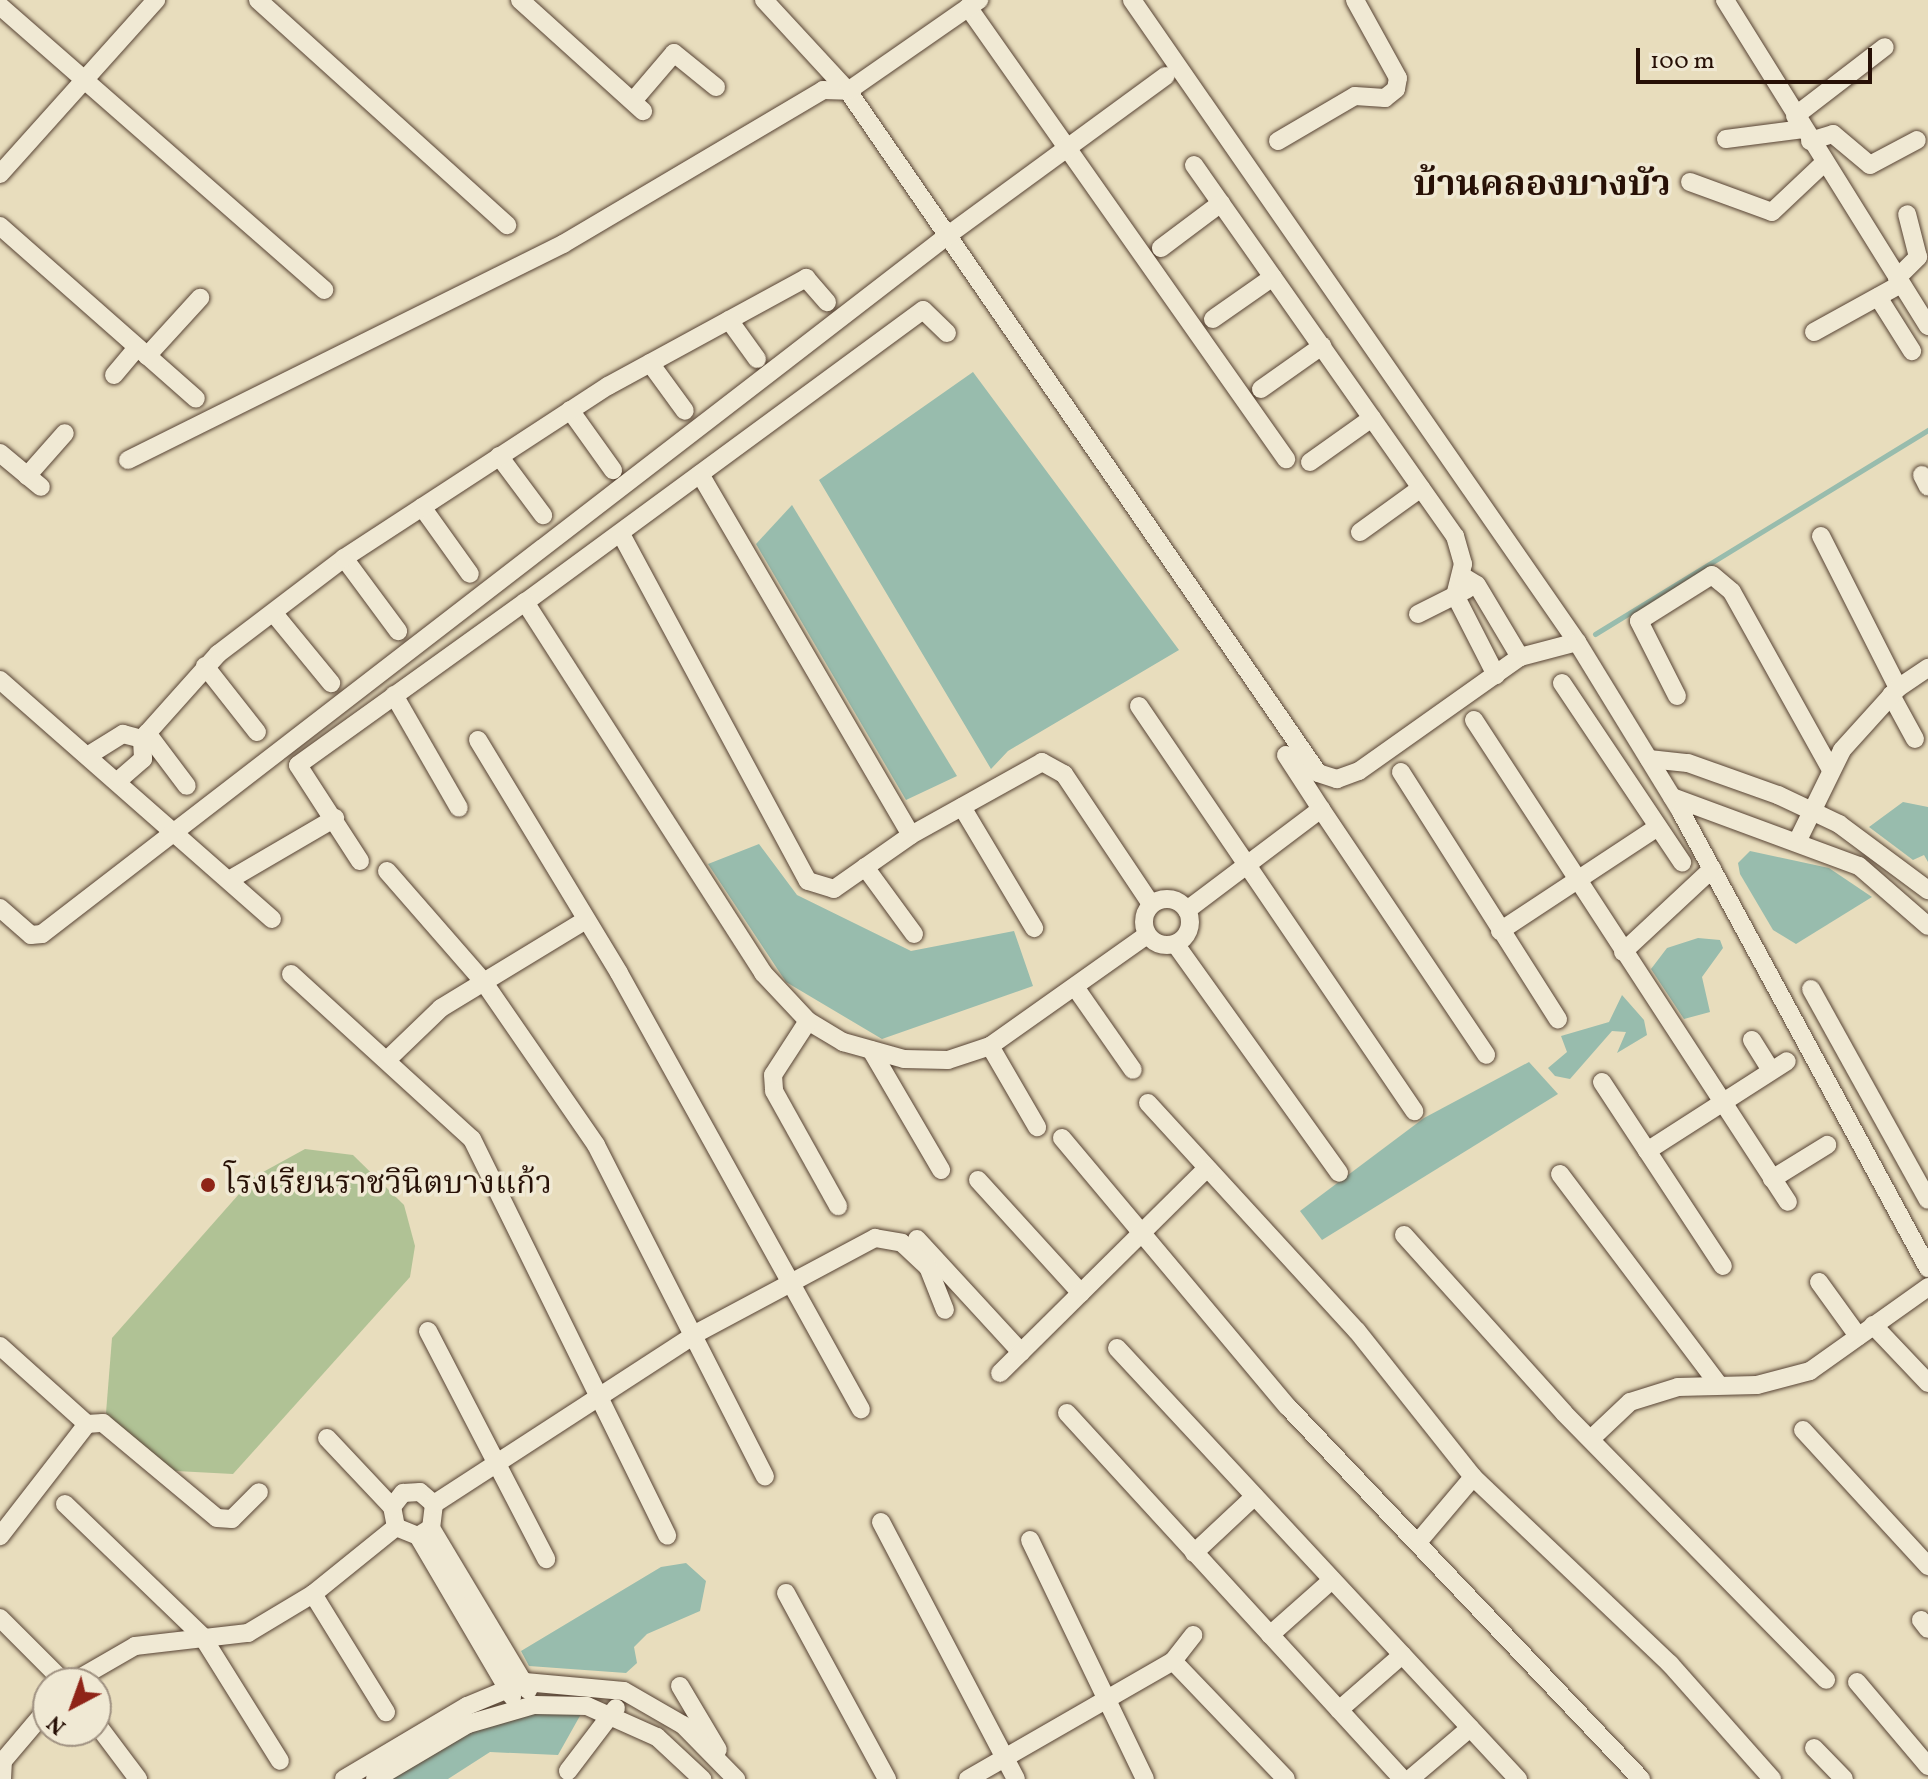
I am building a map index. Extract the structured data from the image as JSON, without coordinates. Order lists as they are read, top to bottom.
{
  "districts": ["บ้านคลองบางบัว"],
  "places": ["โรงเรียนราชวินิตบางแก้ว"],
  "scale_bar": "100 m",
  "north": "bottom left"
}
